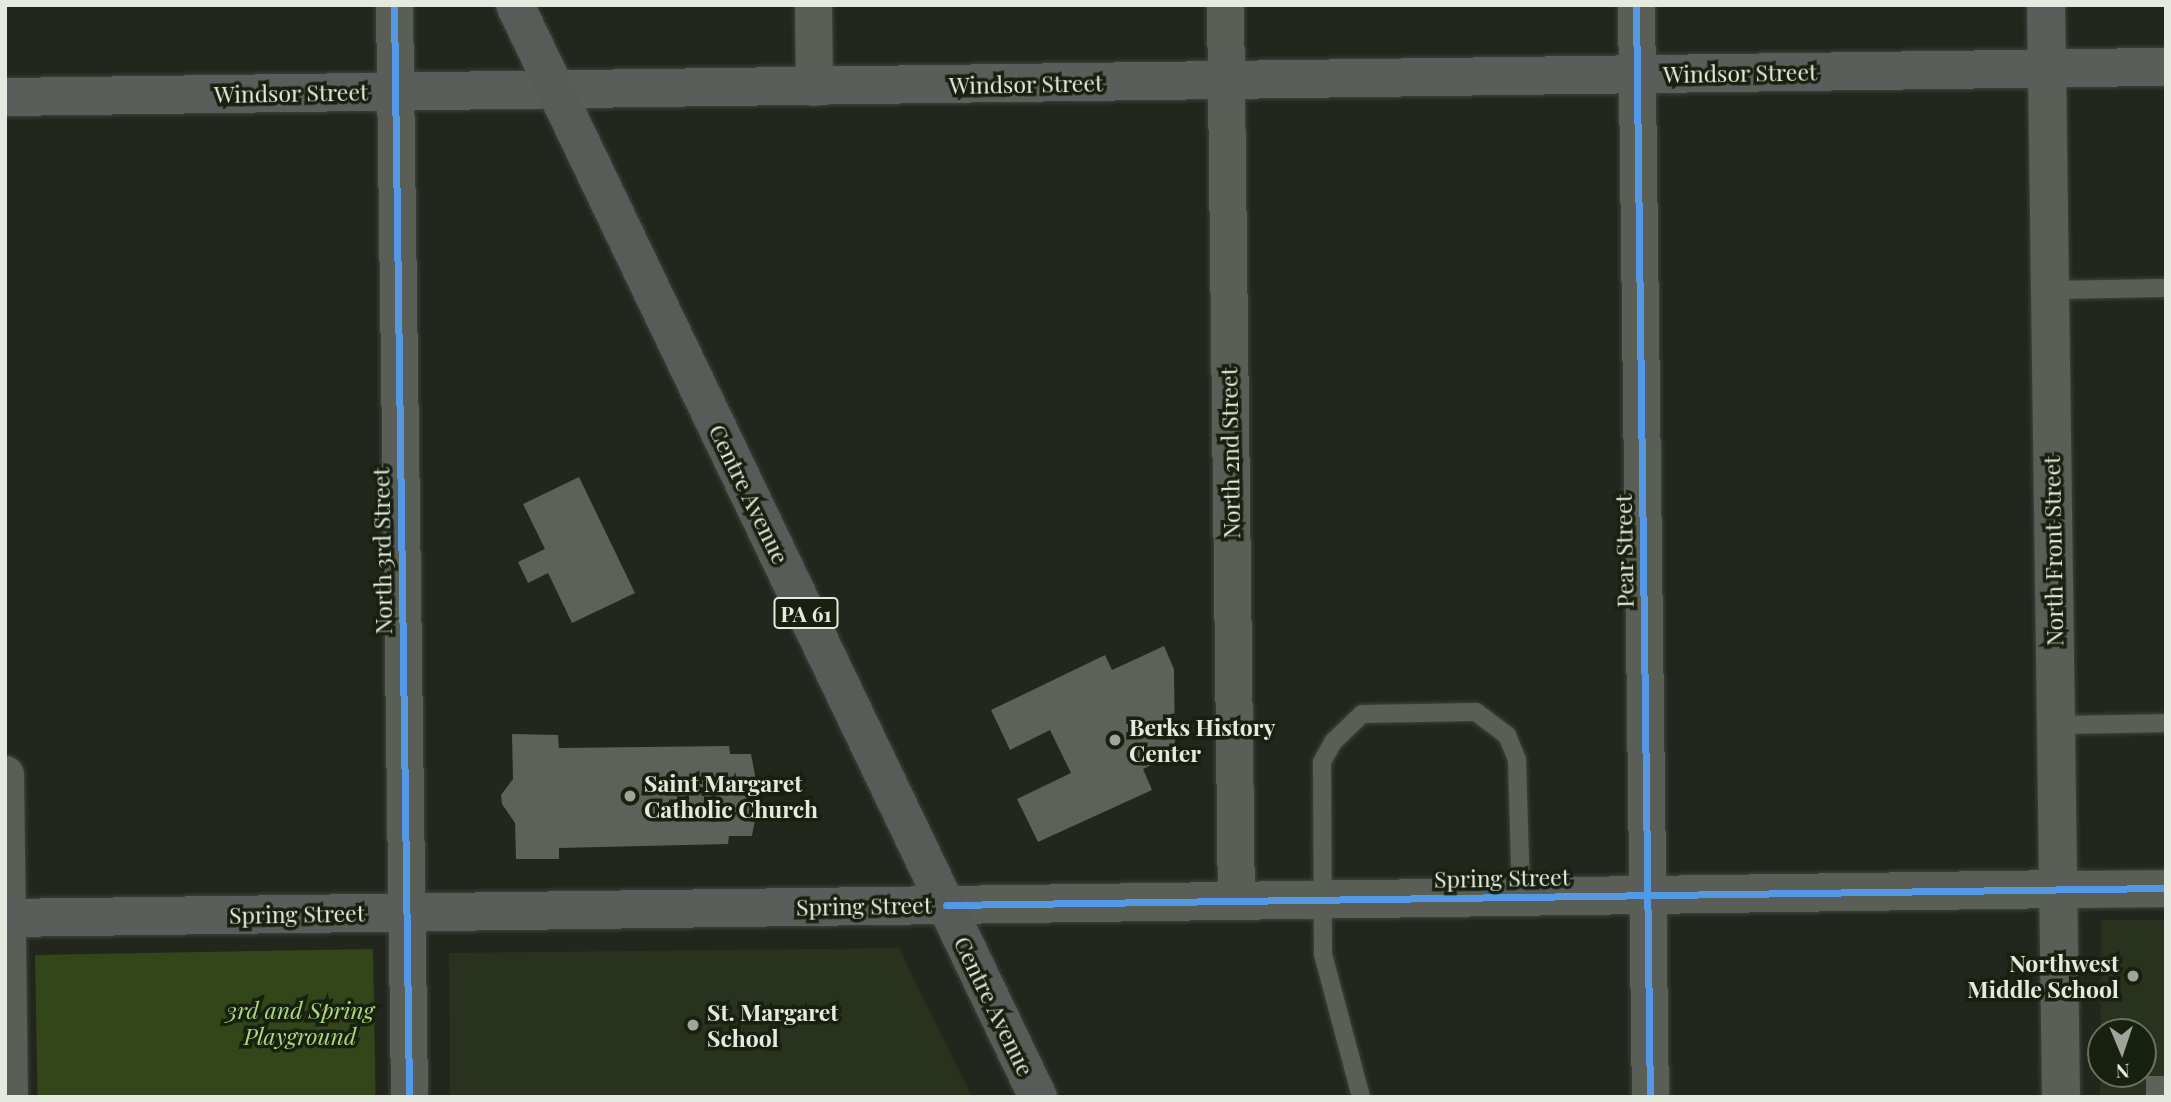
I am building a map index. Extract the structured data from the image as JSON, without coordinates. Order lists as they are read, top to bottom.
{
  "streets": {
    "main road": [
      "Windsor Street",
      "Centre Avenue",
      "North Front Street",
      "PA 61",
      "Spring Street"
    ],
    "street": ["North 2nd Street", "North 3rd Street", "Pear Street"]
  },
  "crossings": [
    ["Windsor Street", "North 2nd Street"],
    ["Windsor Street", "Centre Avenue"],
    ["Windsor Street", "North 3rd Street"],
    ["Windsor Street", "Pear Street"],
    ["Windsor Street", "North Front Street"],
    ["North 2nd Street", "Spring Street"],
    ["Centre Avenue", "Spring Street"],
    ["North 3rd Street", "Spring Street"],
    ["Pear Street", "Spring Street"],
    ["North Front Street", "Spring Street"]
  ],
  "parks": ["3rd and Spring Playground"],
  "places": [
    "Berks History Center",
    "Saint Margaret Catholic Church",
    "Northwest Middle School",
    "St. Margaret School"
  ],
  "north": "bottom"
}
